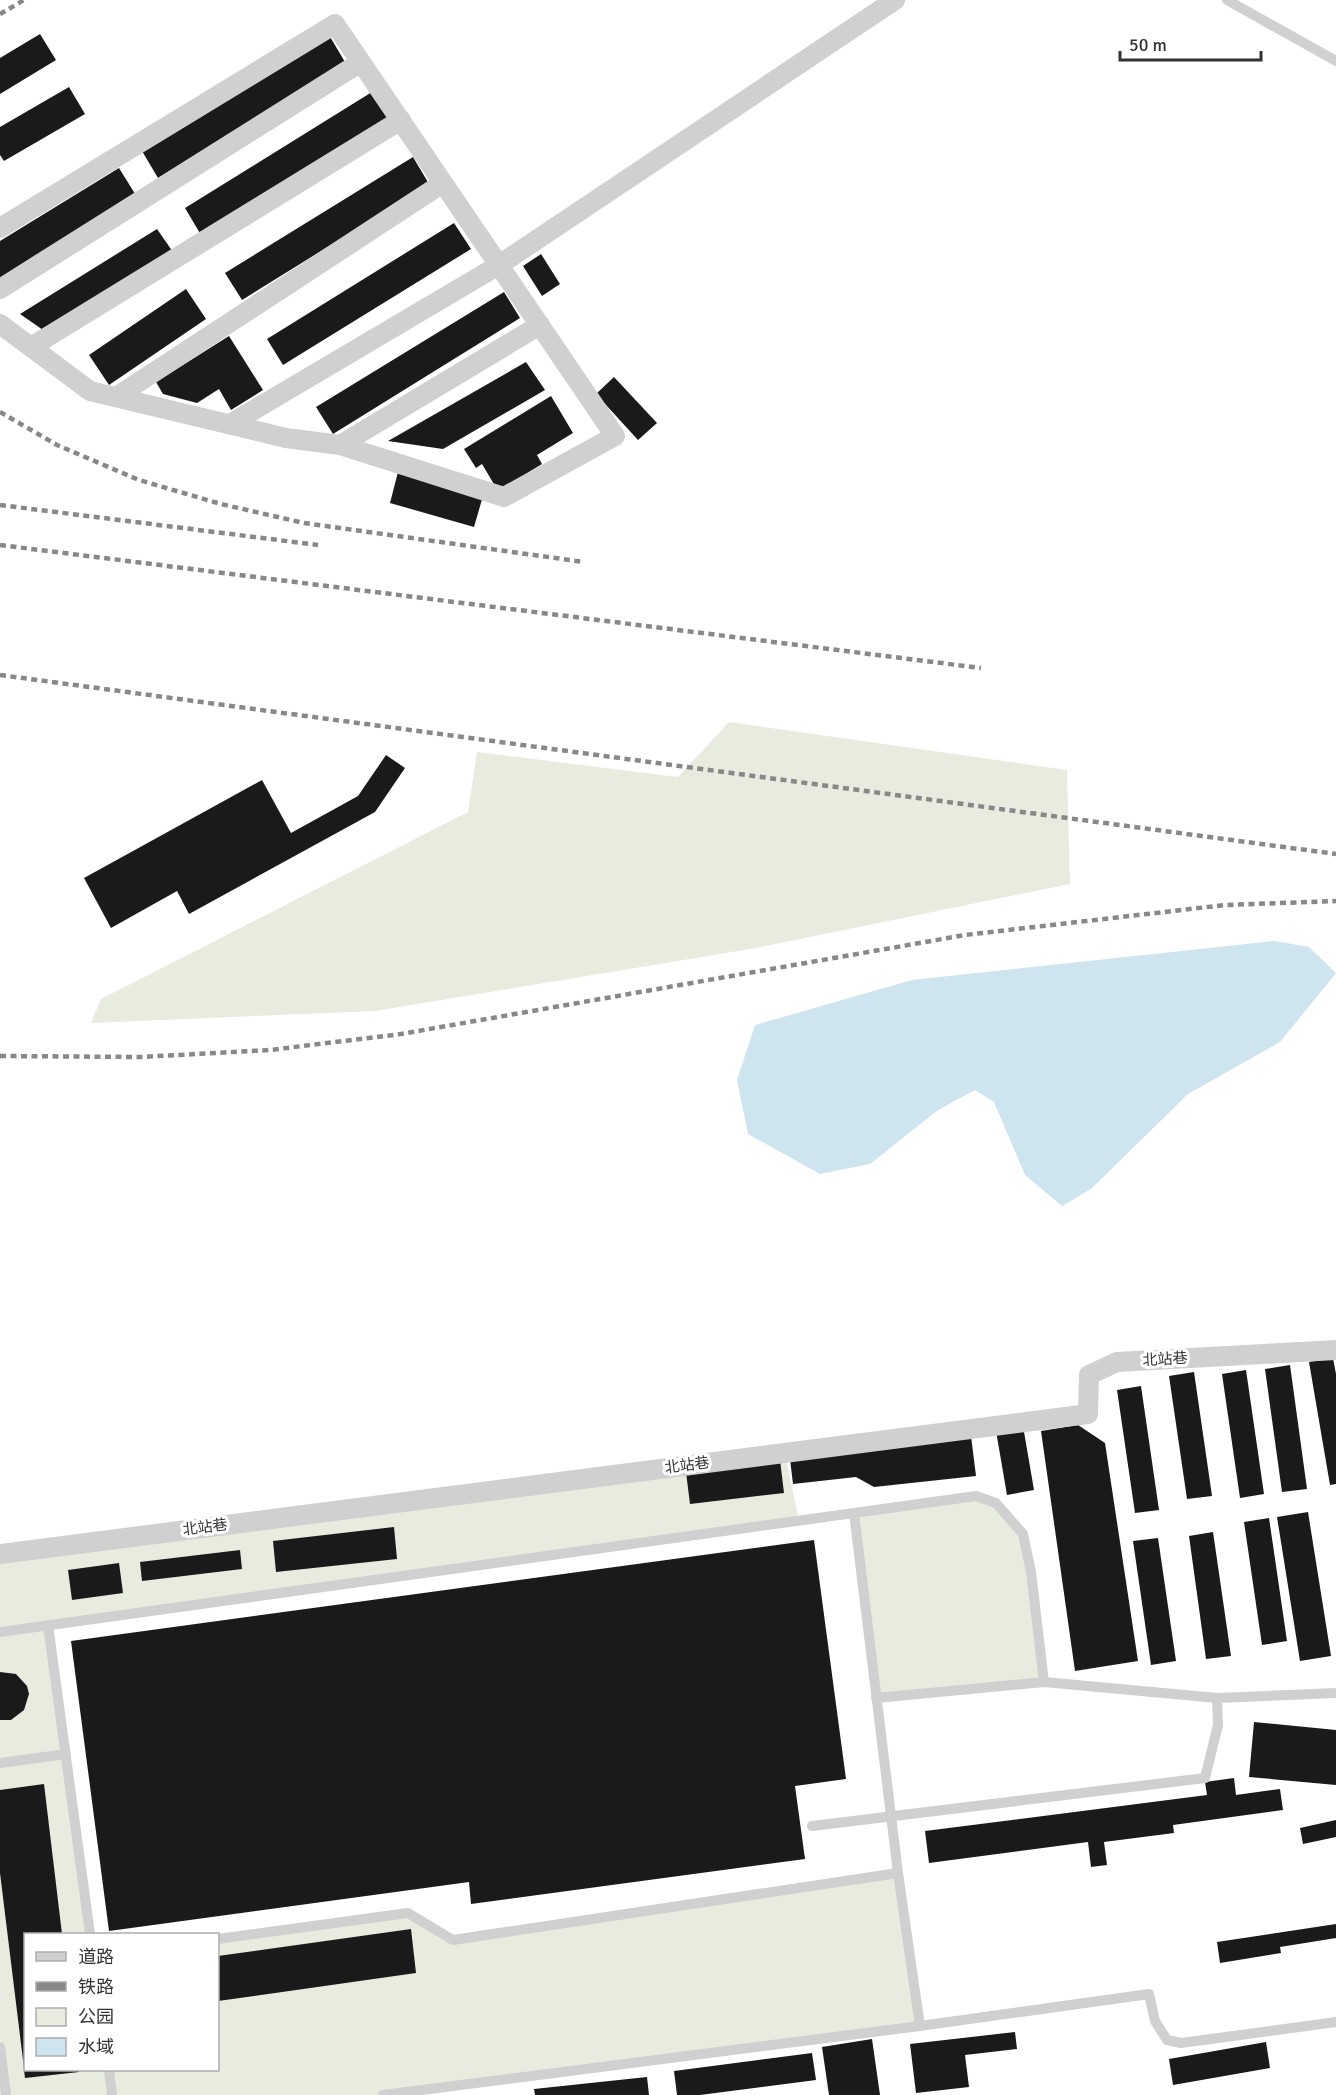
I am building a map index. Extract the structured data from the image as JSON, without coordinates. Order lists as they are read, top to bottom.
{
  "streets": {
    "street": ["北站巷"]
  },
  "legend": [
    "道路",
    "铁路",
    "公园",
    "水域"
  ],
  "scale_bar": "50 m"
}
